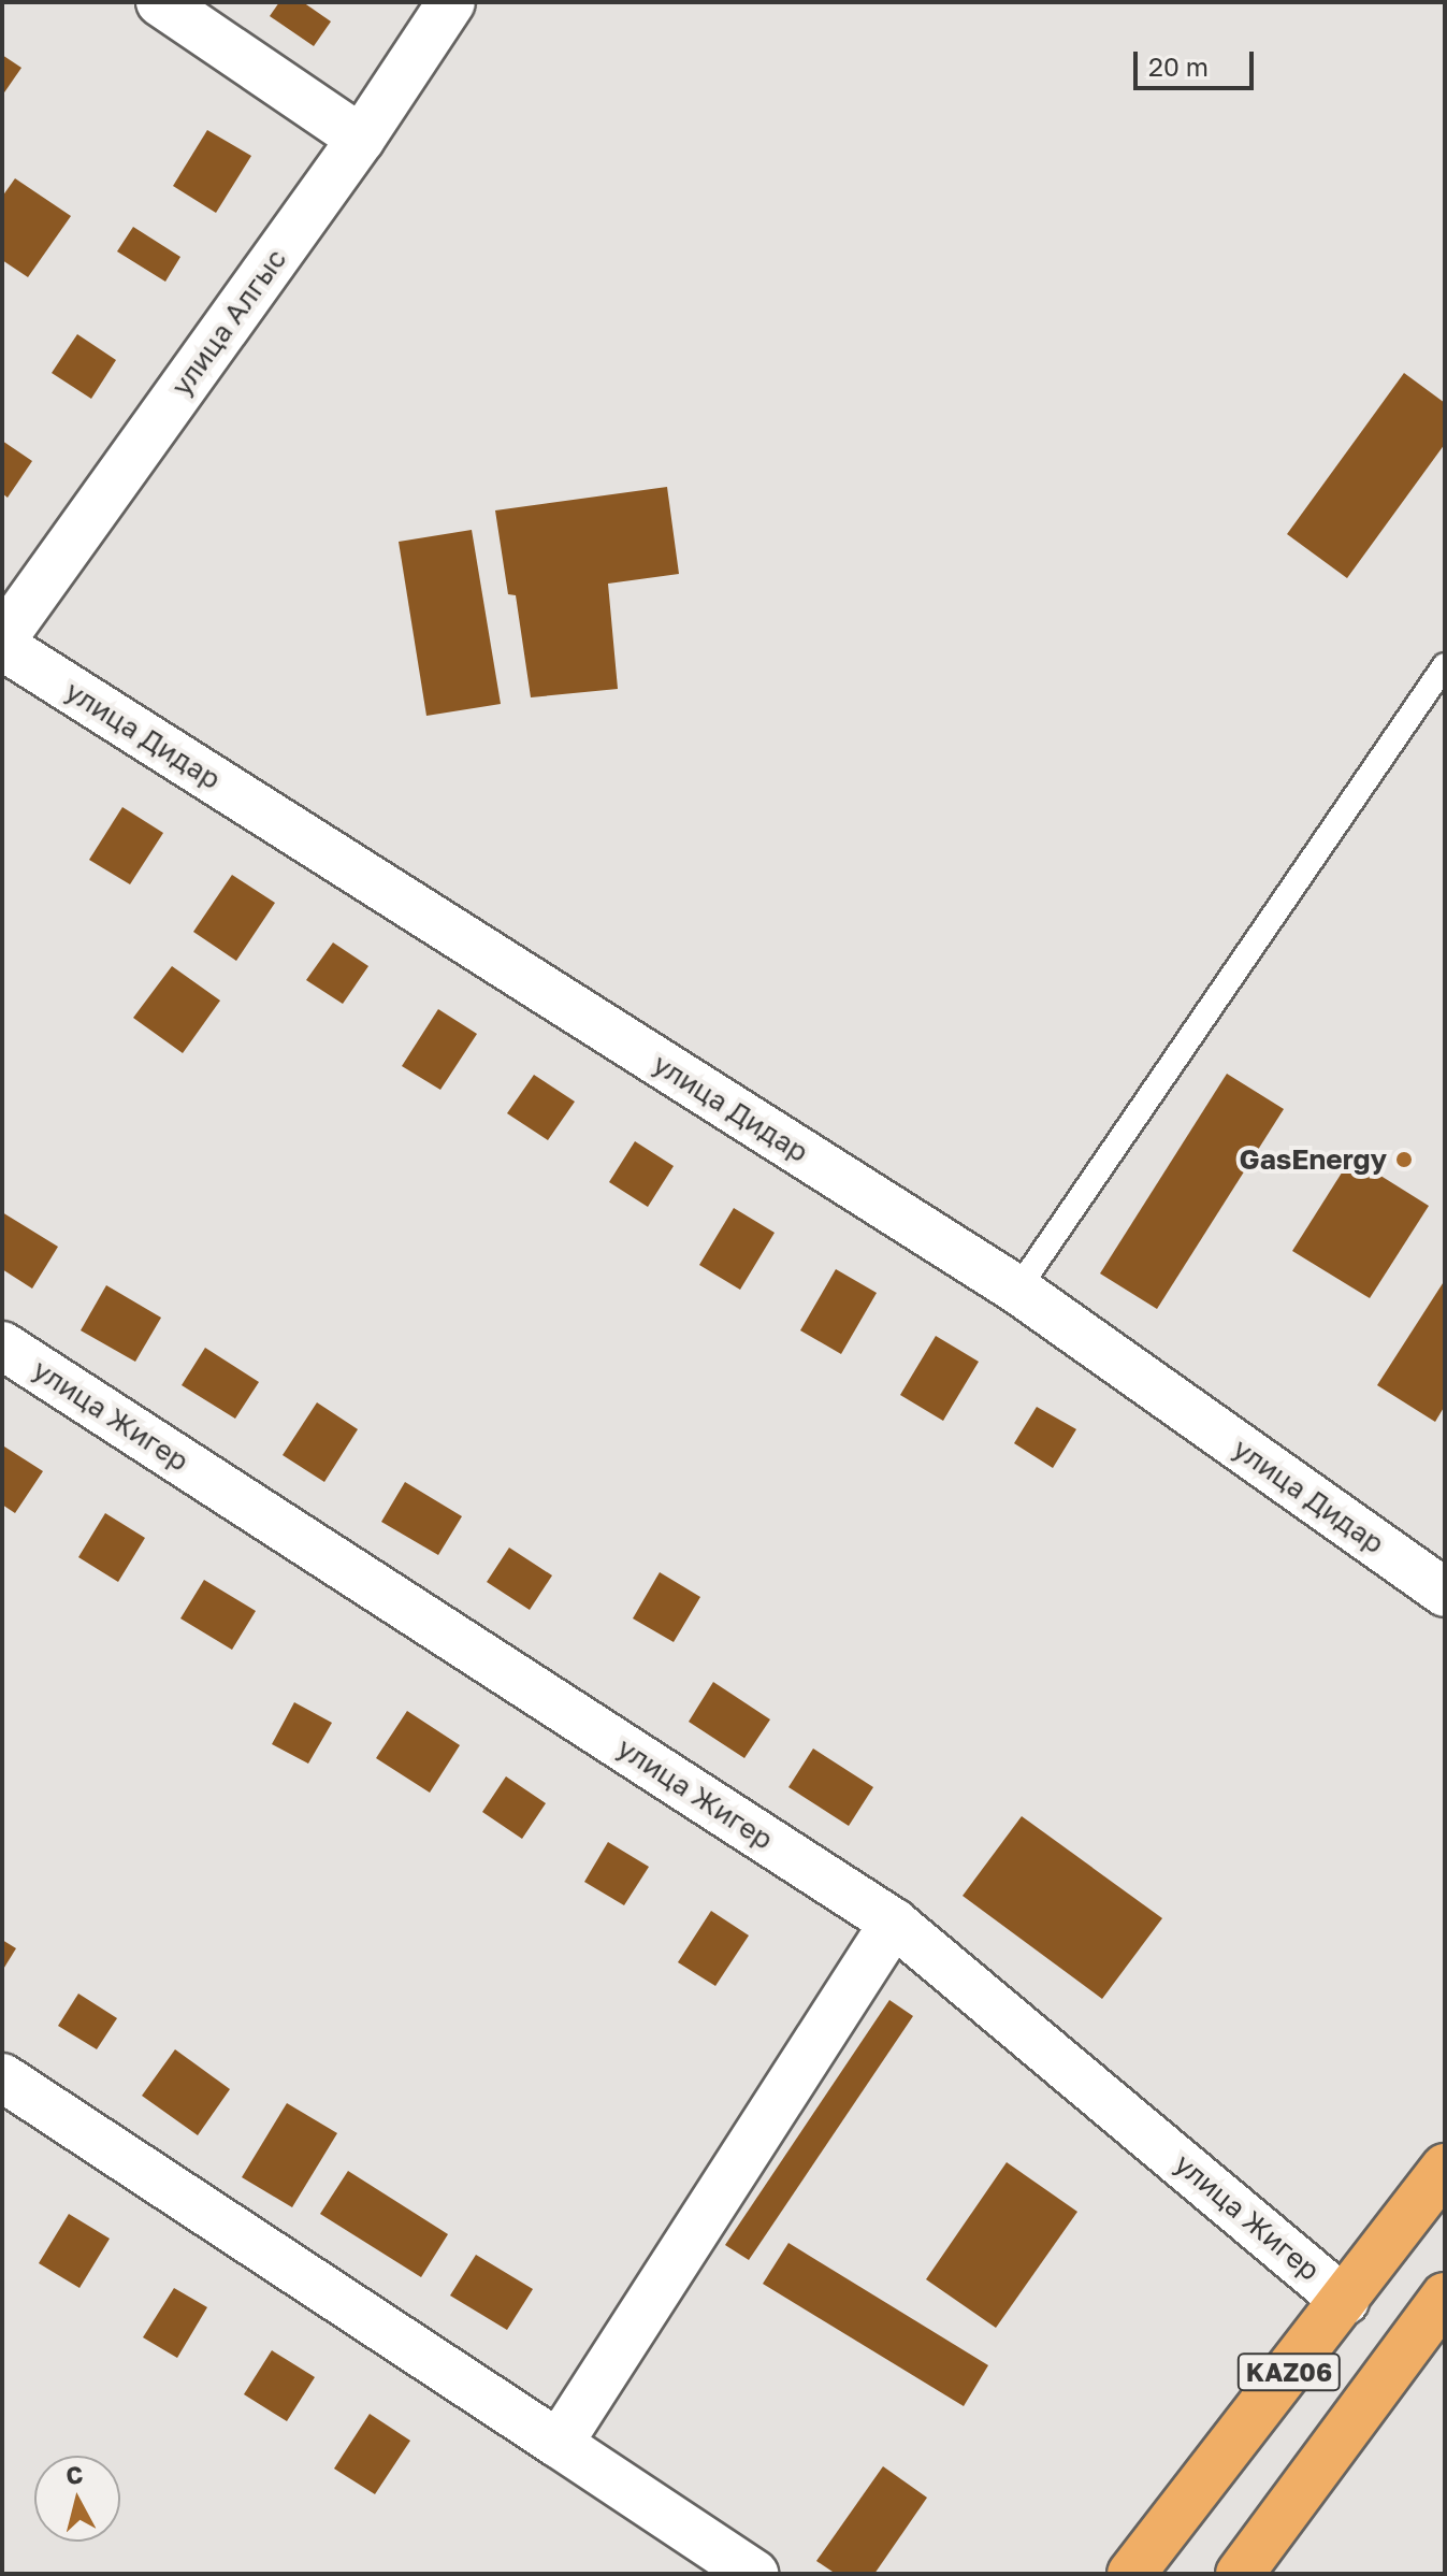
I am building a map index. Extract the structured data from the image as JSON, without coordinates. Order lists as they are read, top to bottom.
{
  "streets": {
    "highway": ["KАZ06"],
    "street": ["улица Алгыс", "улица Дидар", "улица Жигер"]
  },
  "crossings": [
    ["улица Алгыс", "улица Дидар"],
    ["улица Жигер", "KАZ06"]
  ],
  "places": ["GasEnergy"],
  "scale_bar": "20 m",
  "north": "top"
}
